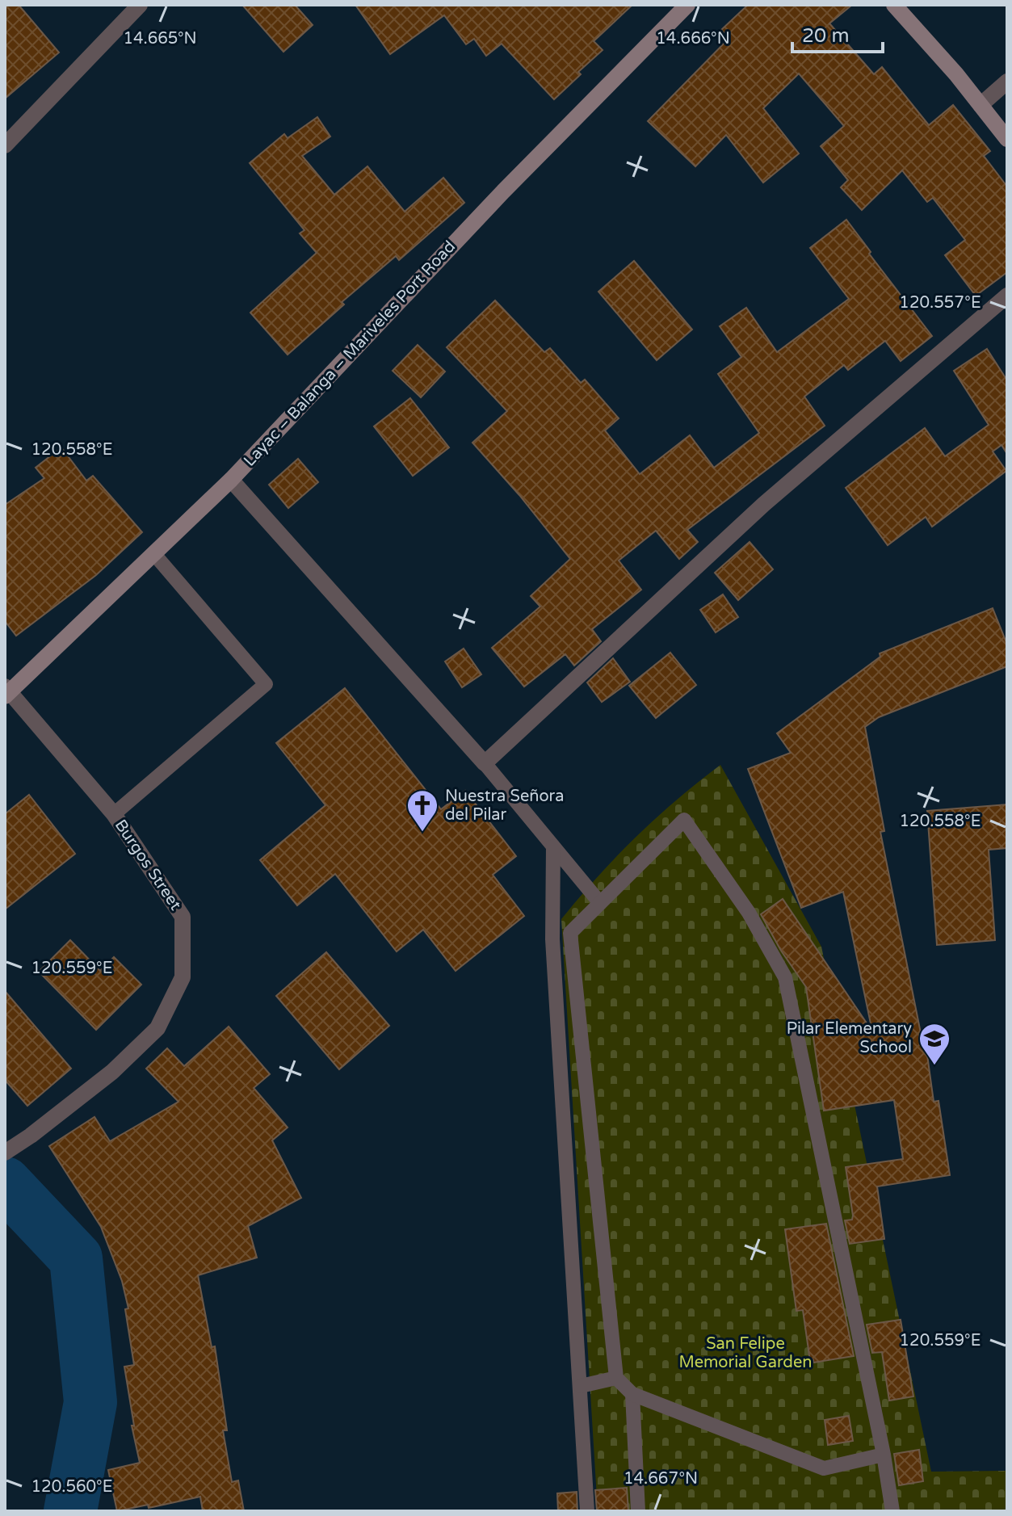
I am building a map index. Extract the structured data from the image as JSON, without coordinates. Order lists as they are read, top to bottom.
{
  "streets": {
    "main road": ["Layac – Balanga – Mariveles Port Road"],
    "street": ["Burgos Street"]
  },
  "crossings": [
    ["Layac – Balanga – Mariveles Port Road", "Burgos Street"]
  ],
  "parks": ["San Felipe Memorial Garden"],
  "places": {
    "church": ["Nuestra Señora del Pilar"],
    "school or university": ["Pilar Elementary School"]
  },
  "scale_bar": "20 m",
  "coordinates": [
    "14.665°N",
    "14.666°N",
    "120.557°E",
    "120.558°E",
    "120.559°E",
    "14.667°N",
    "120.560°E"
  ]
}
